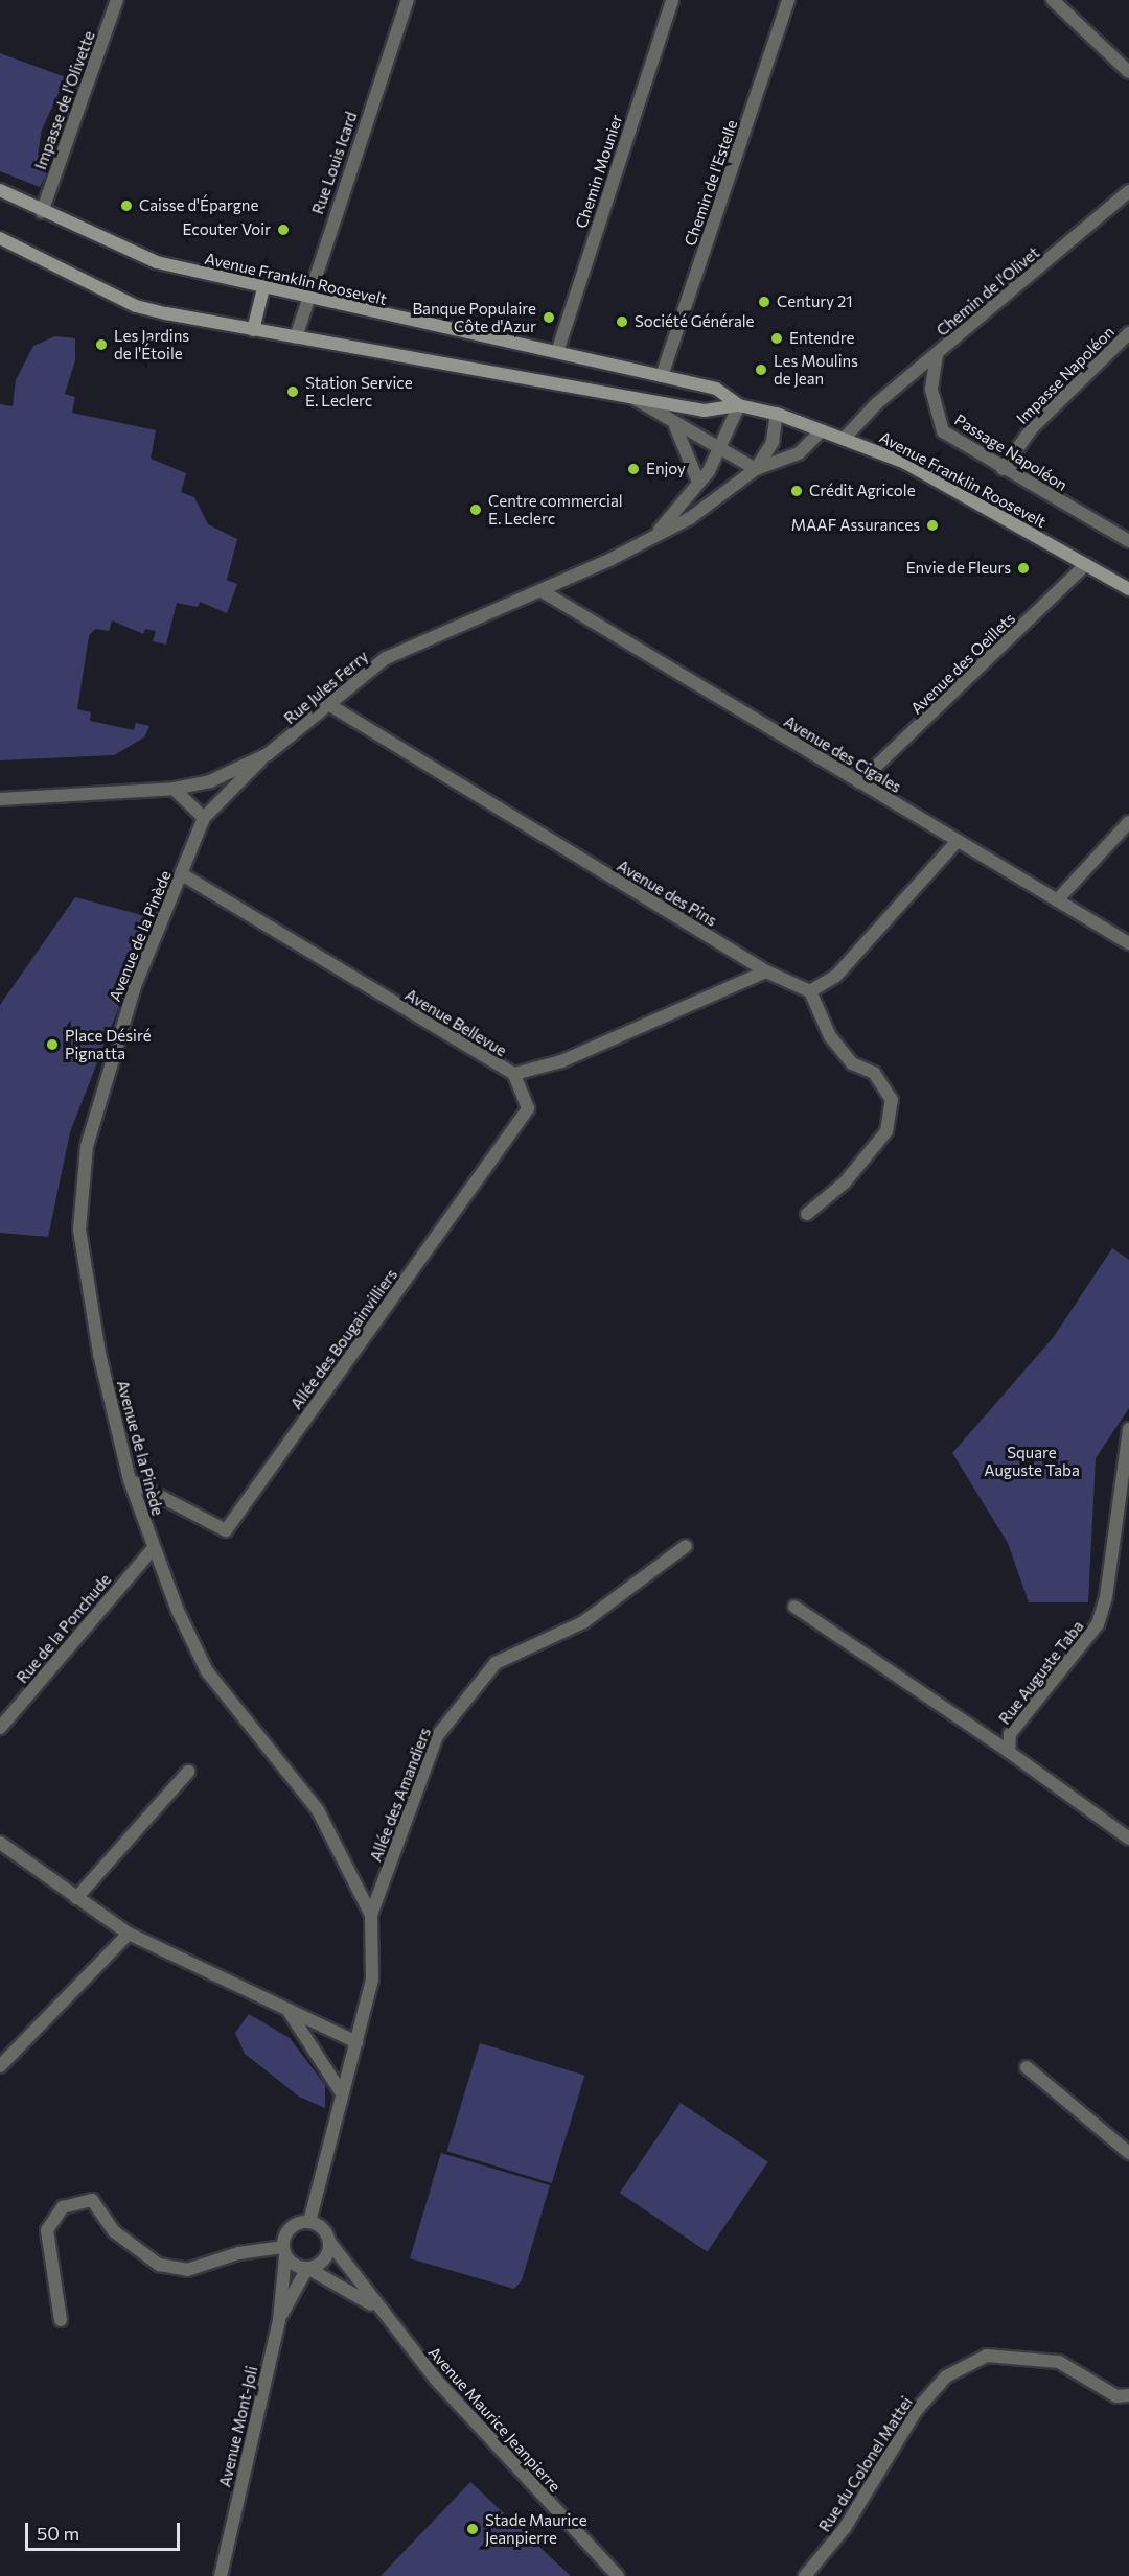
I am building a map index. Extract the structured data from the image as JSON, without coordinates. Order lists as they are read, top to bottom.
{
  "streets": {
    "main road": ["Avenue Franklin Roosevelt"],
    "street": [
      "Impasse de l'Olivette",
      "Rue Louis Icard",
      "Chemin Mounier",
      "Chemin de l'Estelle",
      "Chemin de l'Olivet",
      "Impasse Napoléon",
      "Passage Napoléon",
      "Avenue des Oeillets",
      "Rue Jules Ferry",
      "Avenue des Cigales",
      "Avenue des Pins",
      "Avenue de la Pinède",
      "Avenue Bellevue",
      "Allée des Bougainvilliers",
      "Rue de la Ponchude",
      "Rue Auguste Taba",
      "Allée des Amandiers",
      "Avenue Maurice Jeanpierre",
      "Avenue Mont-Joli",
      "Rue du Colonel Mattei"
    ]
  },
  "crossings": [
    ["Impasse de l'Olivette", "Avenue Franklin Roosevelt"],
    ["Rue Louis Icard", "Avenue Franklin Roosevelt"],
    ["Chemin Mounier", "Avenue Franklin Roosevelt"],
    ["Chemin de l'Estelle", "Avenue Franklin Roosevelt"],
    ["Avenue Franklin Roosevelt", "Chemin de l'Olivet"],
    ["Avenue Franklin Roosevelt", "Avenue des Oeillets"],
    ["Avenue Franklin Roosevelt", "Rue Jules Ferry"],
    ["Chemin de l'Olivet", "Passage Napoléon"],
    ["Impasse Napoléon", "Passage Napoléon"],
    ["Avenue des Oeillets", "Avenue des Cigales"],
    ["Rue Jules Ferry", "Avenue des Cigales"],
    ["Rue Jules Ferry", "Avenue des Pins"],
    ["Rue Jules Ferry", "Avenue de la Pinède"],
    ["Avenue des Pins", "Avenue Bellevue"],
    ["Avenue de la Pinède", "Avenue Bellevue"],
    ["Avenue de la Pinède", "Allée des Bougainvilliers"],
    ["Avenue de la Pinède", "Rue de la Ponchude"],
    ["Avenue de la Pinède", "Allée des Amandiers"],
    ["Avenue Bellevue", "Allée des Bougainvilliers"],
    ["Avenue Maurice Jeanpierre", "Avenue Mont-Joli"]
  ],
  "parks": ["Square Auguste Taba"],
  "places": [
    "Caisse d'Épargne",
    "Ecouter Voir",
    "Century 21",
    "Banque Populaire Côte d'Azur",
    "Société Générale",
    "Entendre",
    "Les Jardins de l'Étoile",
    "Les Moulins de Jean",
    "Station Service E. Leclerc",
    "Enjoy",
    "Crédit Agricole",
    "Centre commercial E. Leclerc",
    "MAAF Assurances",
    "Envie de Fleurs",
    "Place Désiré Pignatta",
    "Stade Maurice Jeanpierre"
  ],
  "scale_bar": "50 m"
}
